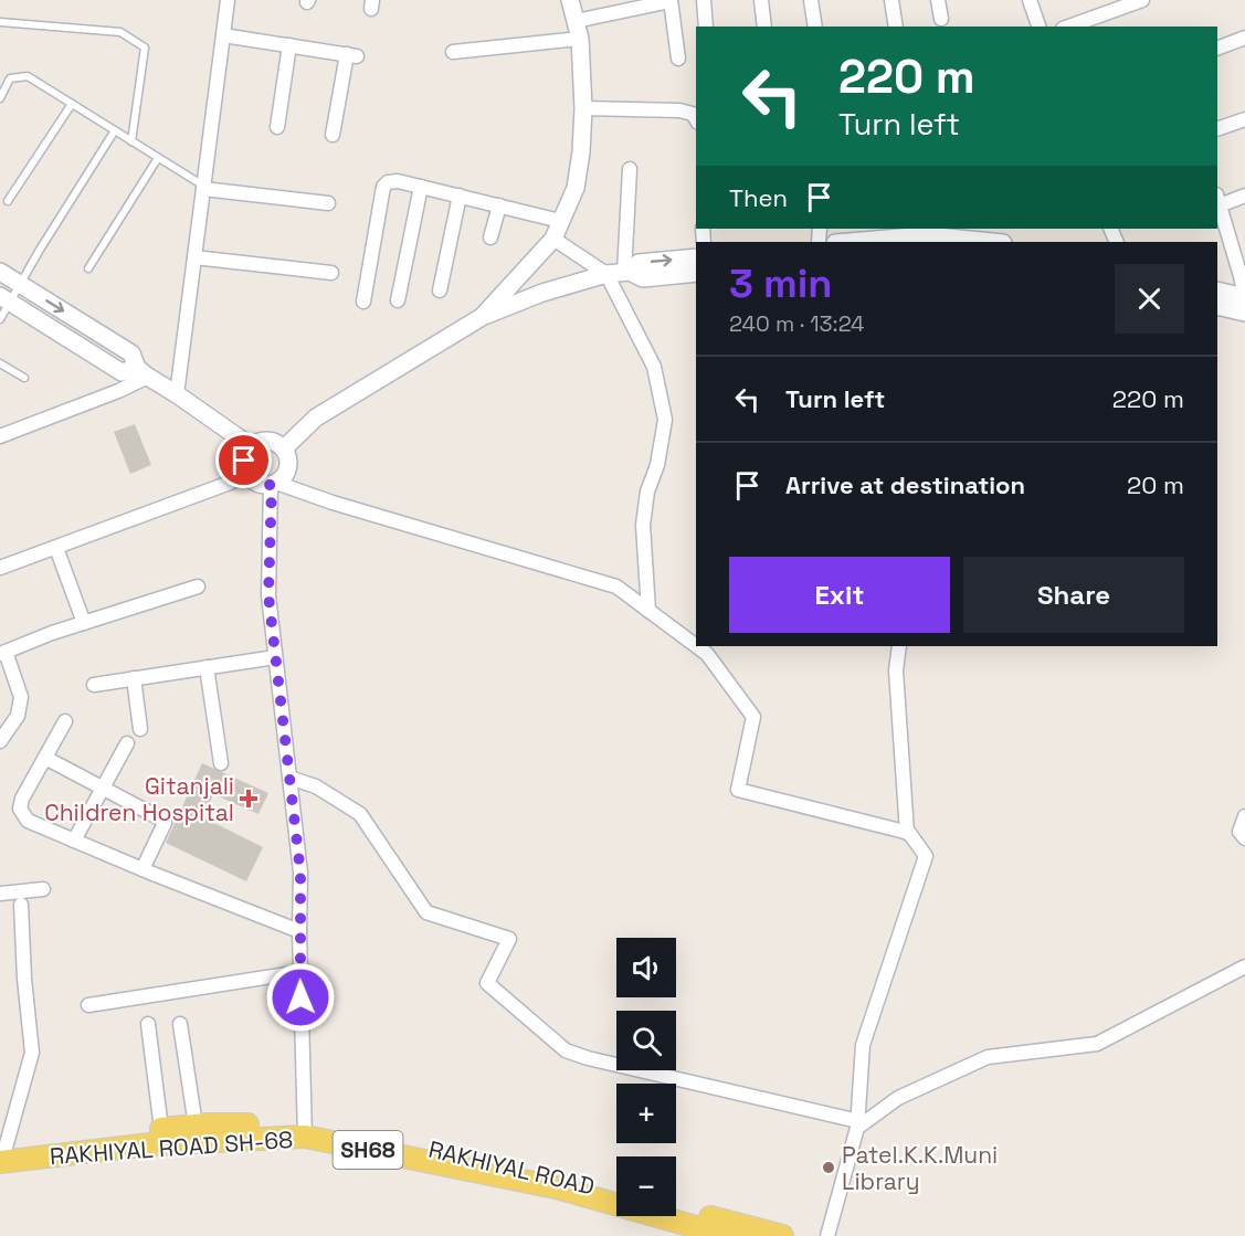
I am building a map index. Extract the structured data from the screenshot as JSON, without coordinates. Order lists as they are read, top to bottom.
{
  "streets": {
    "main road": ["RAKHIYAL ROAD SH-68", "SH68", "RAKHIYAL ROAD"]
  },
  "crossings": [
    ["RAKHIYAL ROAD SH-68", "RAKHIYAL ROAD"]
  ],
  "places": {
    "health": ["Gitanjali Children Hospital"],
    "other": ["Patel.K.K.Muni Library"]
  },
  "page": {
    "turn": ["220 m", "Turn left"],
    "then": "Then",
    "heading": ["3 min", "240 m · 13:24"],
    "list": [
      {
        "name": "Turn left",
        "value": "220 m"
      },
      {
        "name": "Arrive at destination",
        "value": "20 m"
      }
    ],
    "buttons": ["Exit", "Share"],
    "map_buttons": ["+", "−"]
  }
}
